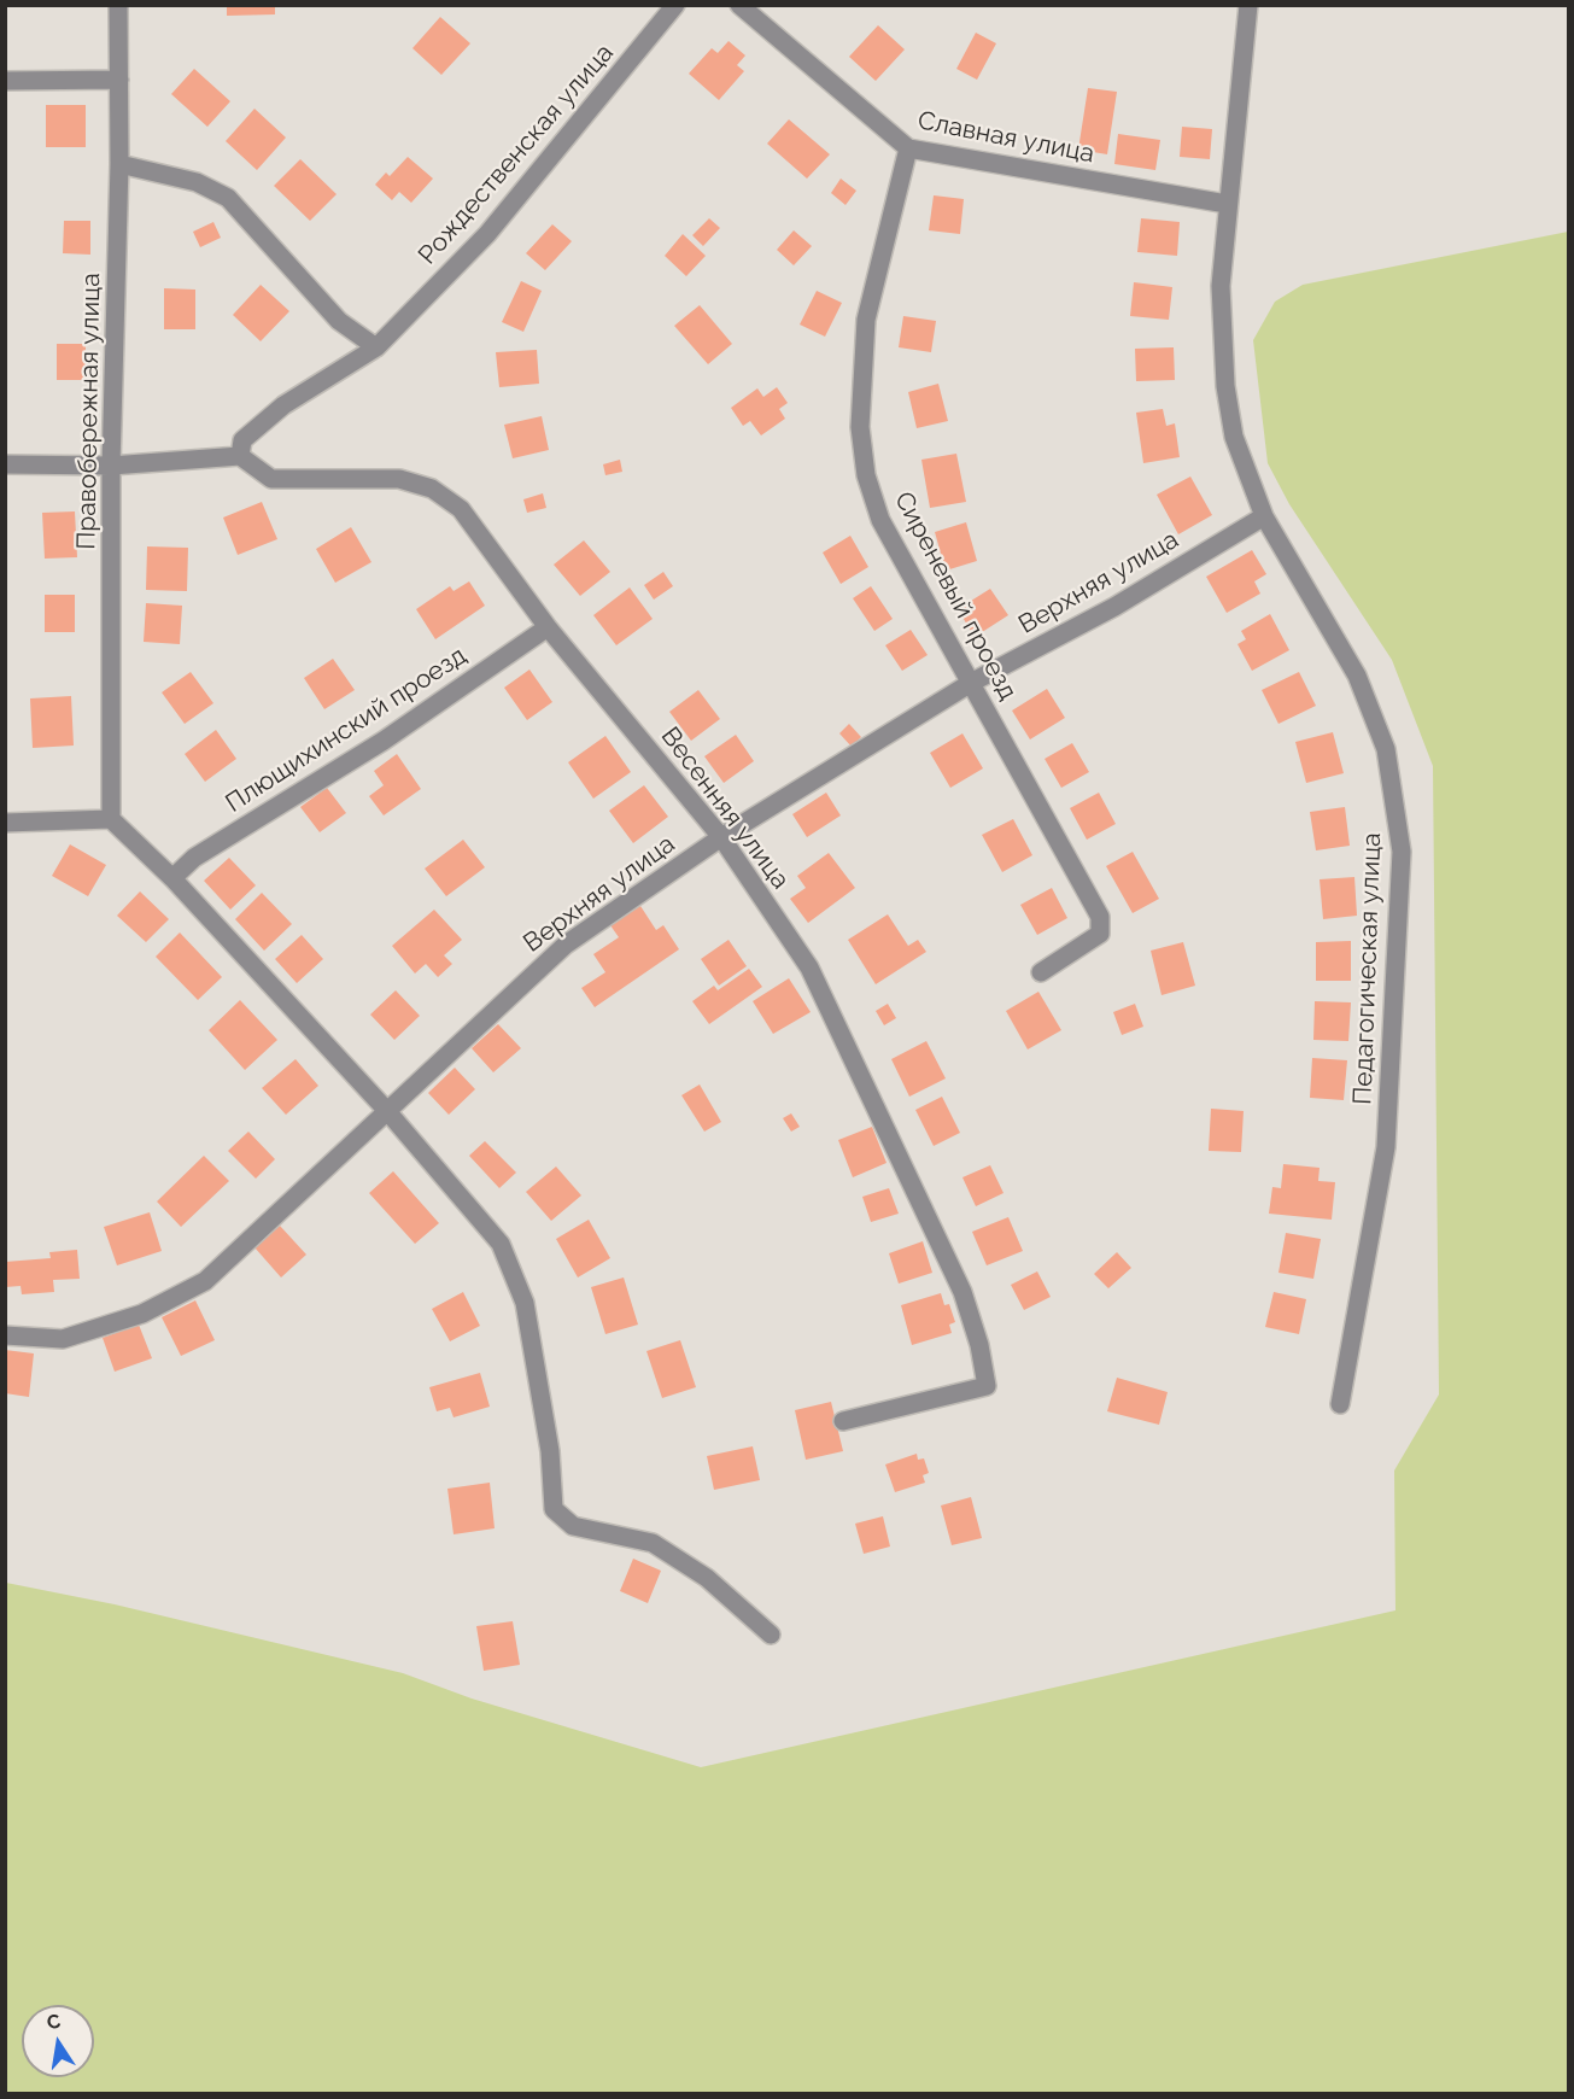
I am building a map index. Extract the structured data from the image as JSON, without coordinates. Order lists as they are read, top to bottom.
{
  "streets": {
    "street": [
      "Славная улица",
      "Рождественская улица",
      "Правобережная улица",
      "Верхняя улица",
      "Сиреневый проезд",
      "Плющихинский проезд",
      "Весенняя улица",
      "Педагогическая улица"
    ]
  },
  "crossings": [
    ["Славная улица", "Сиреневый проезд"],
    ["Славная улица", "Педагогическая улица"],
    ["Рождественская улица", "Весенняя улица"],
    ["Верхняя улица", "Сиреневый проезд"],
    ["Верхняя улица", "Весенняя улица"],
    ["Верхняя улица", "Педагогическая улица"],
    ["Плющихинский проезд", "Весенняя улица"]
  ],
  "north": "top"
}
